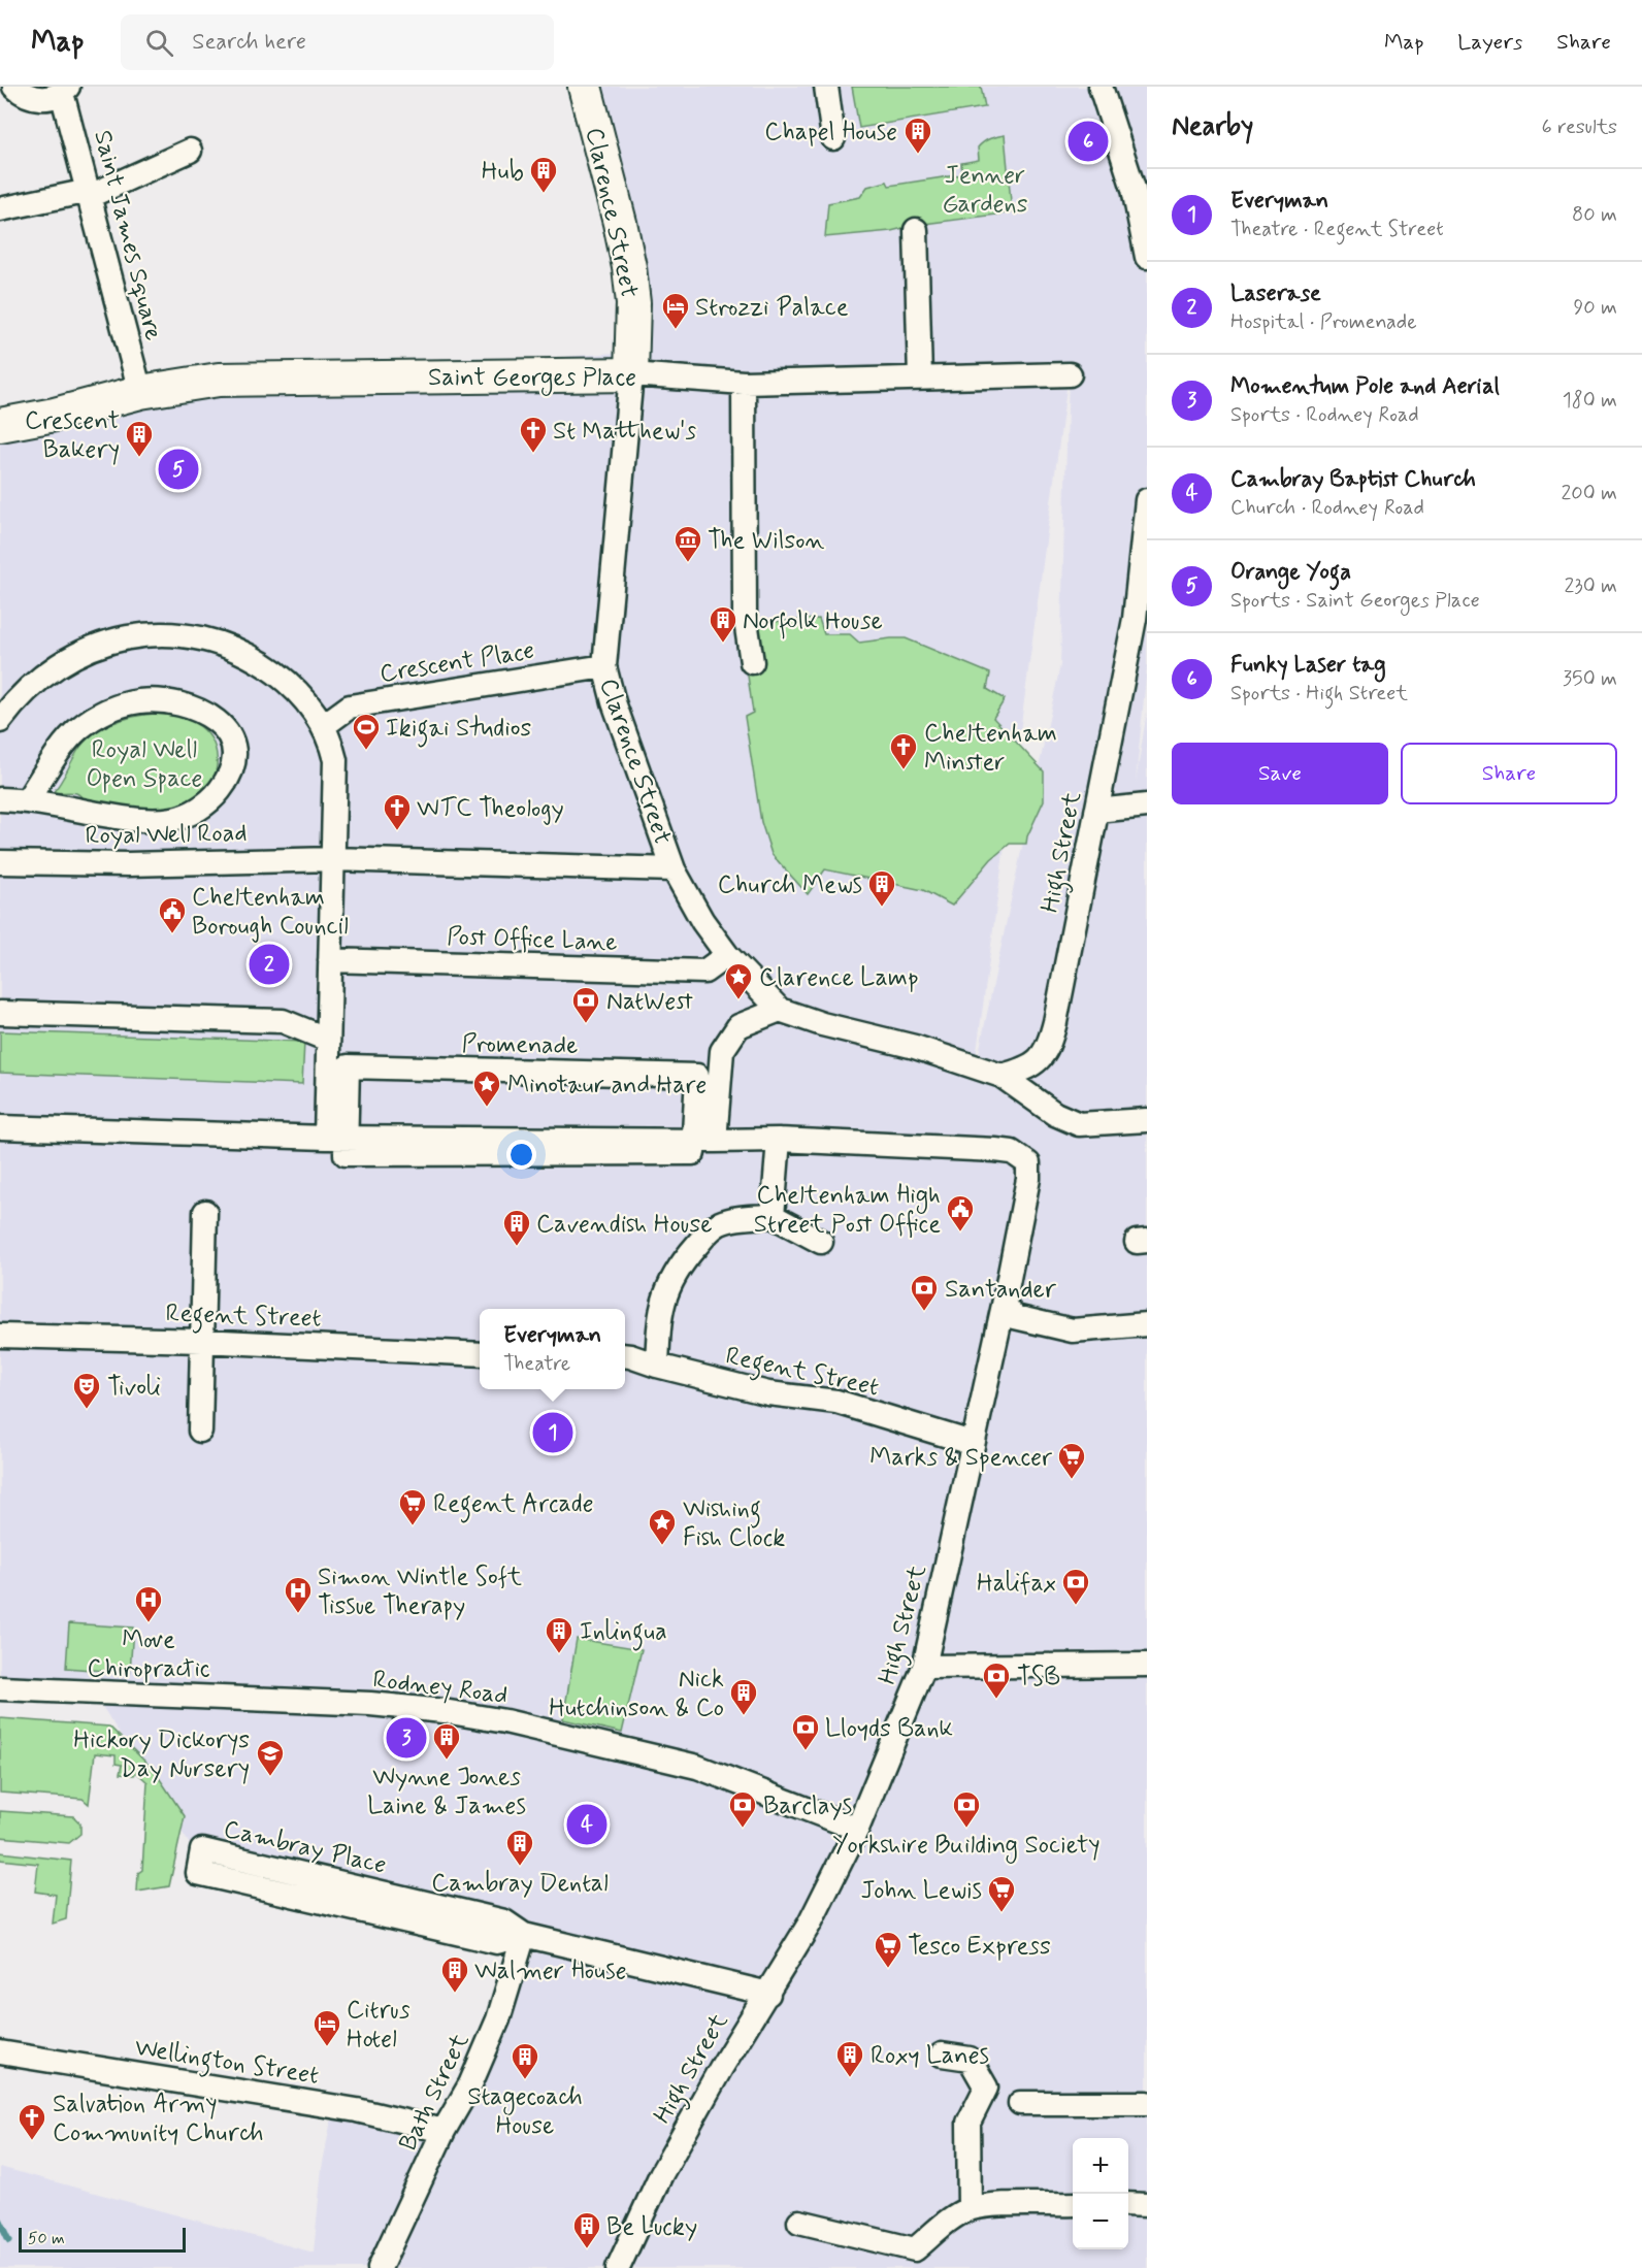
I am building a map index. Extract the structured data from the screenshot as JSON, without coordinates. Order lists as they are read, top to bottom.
{
  "streets": {
    "street": [
      "Clarence Street",
      "Saint James Square",
      "Saint Georges Place",
      "Crescent Place",
      "Royal Well Road",
      "High Street",
      "Post Office Lane",
      "Promenade",
      "Regent Street",
      "Rodney Road",
      "Cambray Place",
      "Wellington Street",
      "Bath Street"
    ]
  },
  "crossings": [
    ["Clarence Street", "Saint Georges Place"],
    ["Clarence Street", "Crescent Place"],
    ["Clarence Street", "Royal Well Road"],
    ["Clarence Street", "High Street"],
    ["Clarence Street", "Post Office Lane"],
    ["Saint James Square", "Saint Georges Place"],
    ["High Street", "Regent Street"],
    ["High Street", "Rodney Road"],
    ["High Street", "Cambray Place"],
    ["Cambray Place", "Bath Street"],
    ["Wellington Street", "Bath Street"]
  ],
  "parks": ["Jenner Gardens", "Royal Well Open Space"],
  "places": {
    "building": [
      "Chapel House",
      "Hub",
      "Crescent Bakery",
      "Norfolk House",
      "Church Mews",
      "Cavendish House",
      "Inlingua",
      "Nick Hutchinson & Co",
      "Wynne Jones Laine & James",
      "Cambray Dental",
      "Walmer House",
      "Roxy Lanes",
      "Stagecoach House",
      "Be Lucky"
    ],
    "hotel": ["Strozzi Palace", "Citrus Hotel"],
    "church": [
      "St Matthew's",
      "Cheltenham Minster",
      "WTC Theology",
      "Salvation Army Community Church"
    ],
    "museum": ["The Wilson"],
    "sports": ["Ikigai Studios"],
    "public building": ["Cheltenham Borough Council", "Cheltenham High Street Post Office"],
    "place": ["Clarence Lamp", "Minotaur and Hare", "Wishing Fish Clock"],
    "bank": [
      "NatWest",
      "Santander",
      "Halifax",
      "TSB",
      "Lloyds Bank",
      "Barclays",
      "Yorkshire Building Society"
    ],
    "theatre": ["Tivoli"],
    "supermarket": [
      "Marks & Spencer",
      "Regent Arcade",
      "John Lewis",
      "Tesco Express"
    ],
    "hospital": ["Simon Wintle Soft Tissue Therapy", "Move Chiropractic"],
    "school or university": ["Hickory Dickorys Day Nursery"]
  },
  "scale_bar": "50 m",
  "page": {
    "header": "Map",
    "search": "Search here",
    "nav": ["Map", "Layers", "Share"],
    "heading": ["Nearby", "6 results"],
    "pins": [
      "6",
      "5",
      "2",
      "1",
      "3",
      "4"
    ],
    "list": [
      {
        "mark": "1",
        "name": "Everyman",
        "note": "Theatre · Regent Street",
        "value": "80 m"
      },
      {
        "mark": "2",
        "name": "Laserase",
        "note": "Hospital · Promenade",
        "value": "90 m"
      },
      {
        "mark": "3",
        "name": "Momentum Pole and Aerial",
        "note": "Sports · Rodney Road",
        "value": "180 m"
      },
      {
        "mark": "4",
        "name": "Cambray Baptist Church",
        "note": "Church · Rodney Road",
        "value": "200 m"
      },
      {
        "mark": "5",
        "name": "Orange Yoga",
        "note": "Sports · Saint Georges Place",
        "value": "230 m"
      },
      {
        "mark": "6",
        "name": "Funky Laser tag",
        "note": "Sports · High Street",
        "value": "350 m"
      }
    ],
    "buttons": ["Save", "Share"],
    "popup": ["Everyman", "Theatre"],
    "map_buttons": ["+", "−"],
    "scale": "50 m"
  }
}
